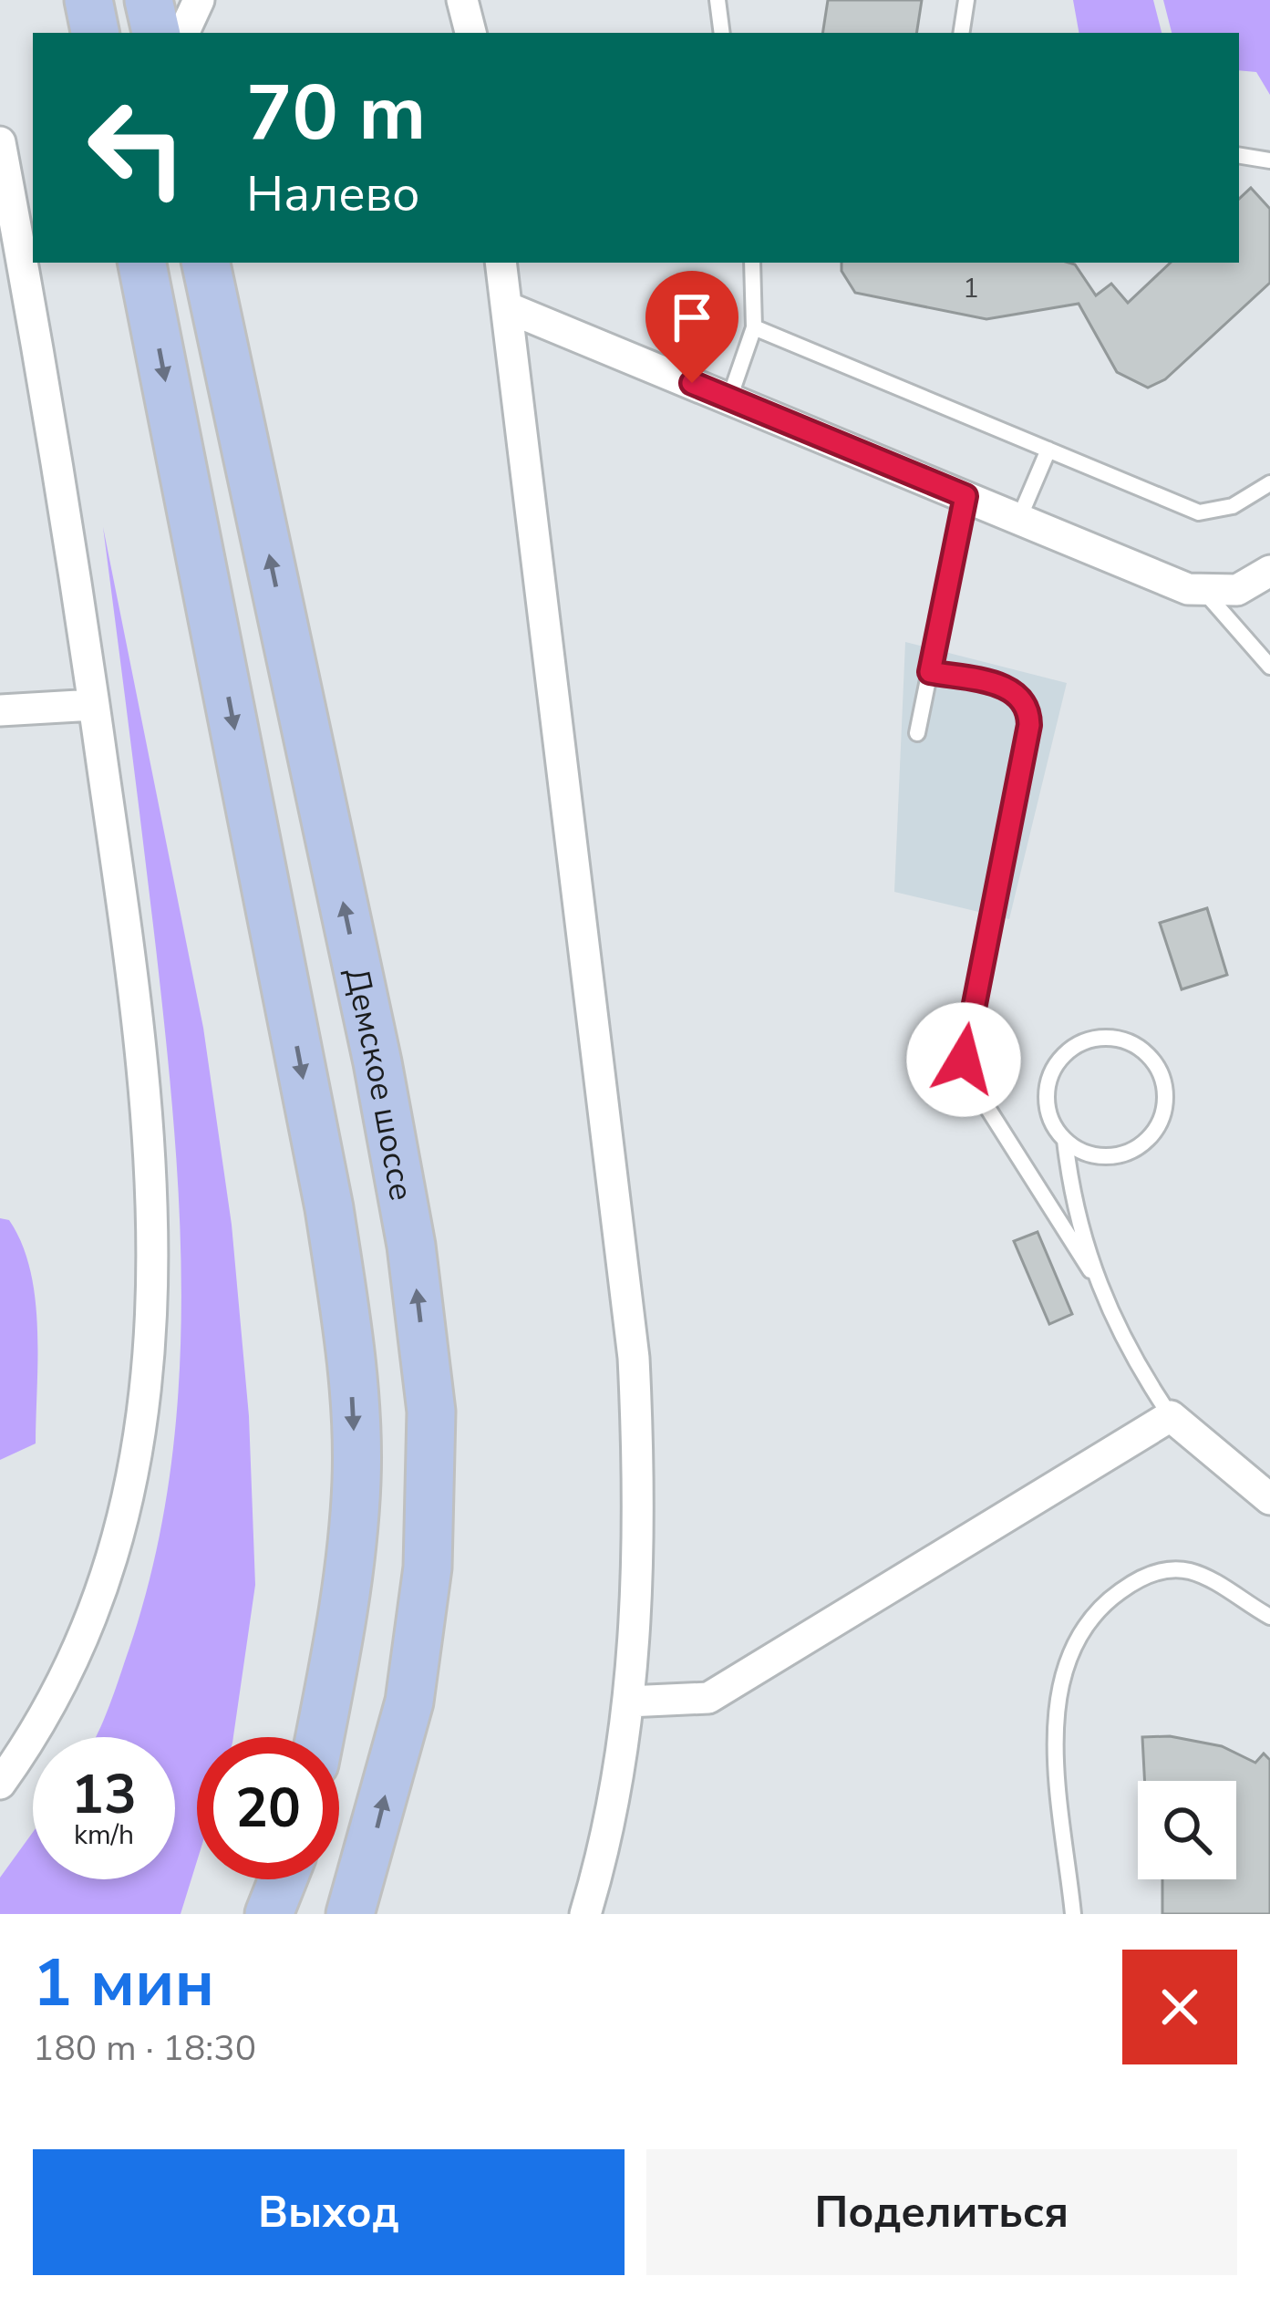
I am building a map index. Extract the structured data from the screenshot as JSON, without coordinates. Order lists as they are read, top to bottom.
{
  "streets": {
    "main road": ["Демское шоссе"]
  },
  "house_numbers": ["1"],
  "page": {
    "turn": ["70 m", "Налево"],
    "speed": "13 km/h",
    "limit": "20",
    "heading": ["1 мин", "180 m · 18:30"],
    "buttons": ["Выход", "Поделиться"]
  }
}
